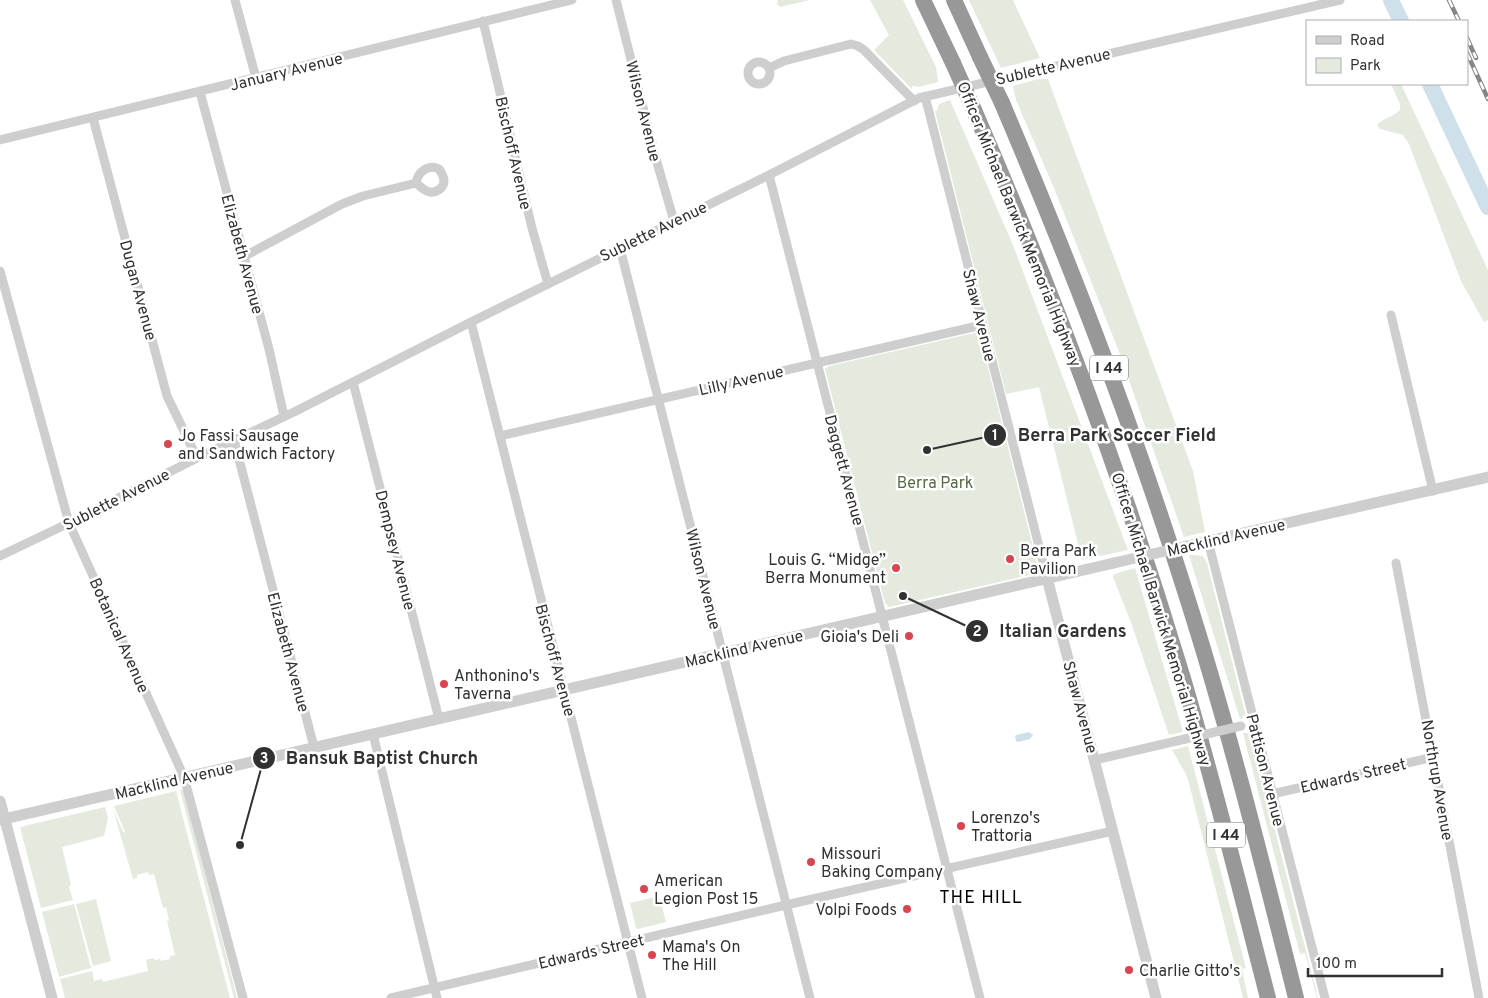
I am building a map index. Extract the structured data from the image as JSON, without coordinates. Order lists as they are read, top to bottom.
{
  "streets": {
    "highway": ["Officer Michael Barwick Memorial Highway", "I 44"],
    "street": [
      "Sublette Avenue",
      "January Avenue",
      "Wilson Avenue",
      "Bischoff Avenue",
      "Elizabeth Avenue",
      "Dugan Avenue",
      "Shaw Avenue",
      "Lilly Avenue",
      "Daggett Avenue",
      "Macklind Avenue",
      "Dempsey Avenue",
      "Botanical Avenue",
      "Pattison Avenue",
      "Edwards Street",
      "Northrup Avenue"
    ]
  },
  "crossings": [
    ["Sublette Avenue", "Wilson Avenue"],
    ["Sublette Avenue", "Bischoff Avenue"],
    ["Sublette Avenue", "Elizabeth Avenue"],
    ["Sublette Avenue", "Dugan Avenue"],
    ["Sublette Avenue", "Shaw Avenue"],
    ["Sublette Avenue", "Daggett Avenue"],
    ["Sublette Avenue", "Dempsey Avenue"],
    ["Sublette Avenue", "Botanical Avenue"],
    ["January Avenue", "Bischoff Avenue"],
    ["January Avenue", "Elizabeth Avenue"],
    ["January Avenue", "Dugan Avenue"],
    ["Wilson Avenue", "Lilly Avenue"],
    ["Wilson Avenue", "Macklind Avenue"],
    ["Wilson Avenue", "Edwards Street"],
    ["Bischoff Avenue", "Lilly Avenue"],
    ["Bischoff Avenue", "Macklind Avenue"],
    ["Bischoff Avenue", "Edwards Street"],
    ["Elizabeth Avenue", "Macklind Avenue"],
    ["Shaw Avenue", "Lilly Avenue"],
    ["Shaw Avenue", "Macklind Avenue"],
    ["Shaw Avenue", "Edwards Street"],
    ["Lilly Avenue", "Daggett Avenue"],
    ["Daggett Avenue", "Macklind Avenue"],
    ["Daggett Avenue", "Edwards Street"],
    ["Macklind Avenue", "Dempsey Avenue"],
    ["Macklind Avenue", "Botanical Avenue"],
    ["Macklind Avenue", "Pattison Avenue"],
    ["Pattison Avenue", "Edwards Street"],
    ["Edwards Street", "Northrup Avenue"]
  ],
  "districts": ["THE HILL"],
  "parks": ["Berra Park"],
  "places": [
    "Jo Fassi Sausage and Sandwich Factory",
    "Berra Park Soccer Field",
    "Berra Park Pavilion",
    "Louis G. “Midge” Berra Monument",
    "Italian Gardens",
    "Gioia's Deli",
    "Anthonino's Taverna",
    "Lorenzo's Trattoria",
    "Bansuk Baptist Church",
    "Missouri Baking Company",
    "American Legion Post 15",
    "Volpi Foods",
    "Mama's On The Hill",
    "Charlie Gitto's"
  ],
  "legend": ["Road", "Park"],
  "scale_bar": "100 m"
}
